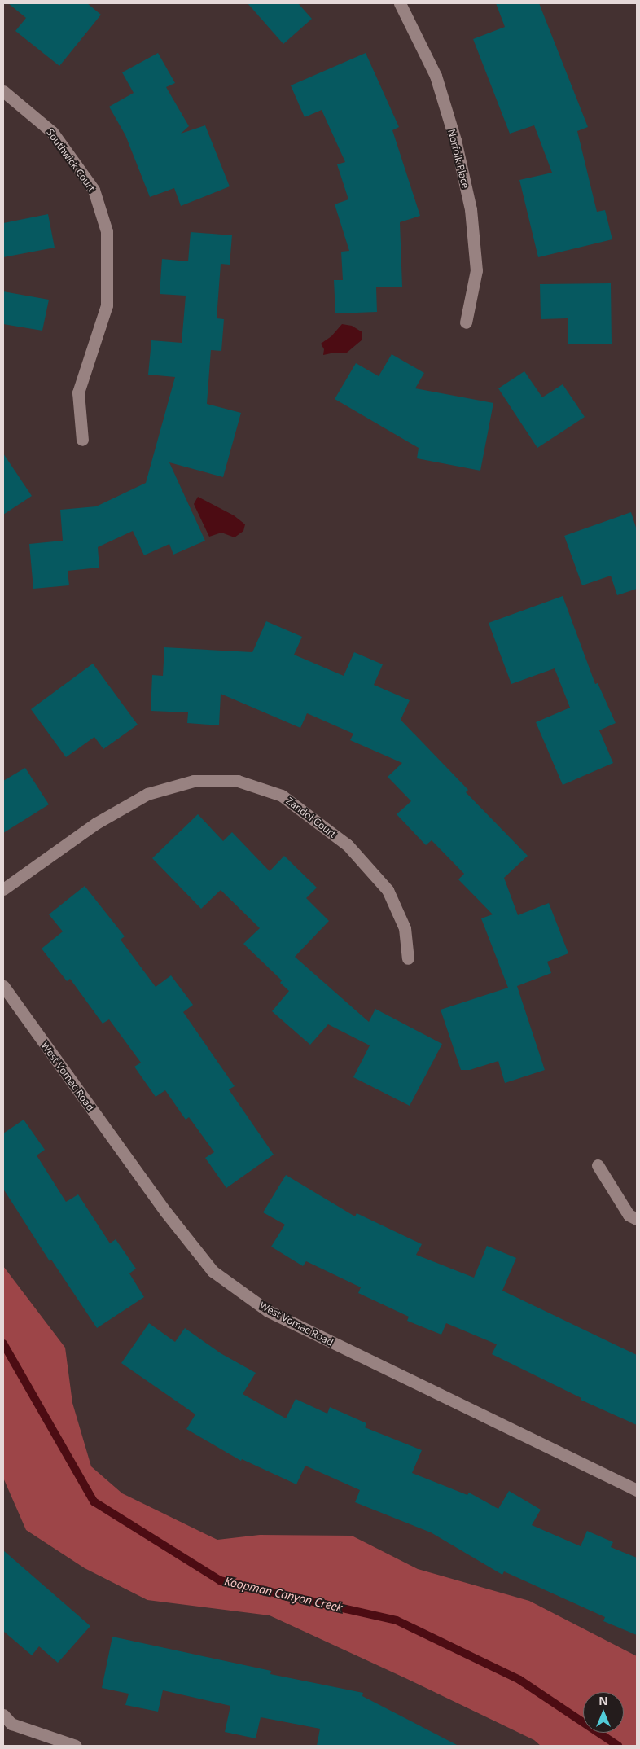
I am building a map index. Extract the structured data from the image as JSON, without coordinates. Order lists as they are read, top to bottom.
{
  "streets": {
    "street": [
      "Norfolk Place",
      "Southwick Court",
      "Zandol Court",
      "West Vomac Road"
    ]
  },
  "water": ["Koopman Canyon Creek"],
  "north": "top"
}
